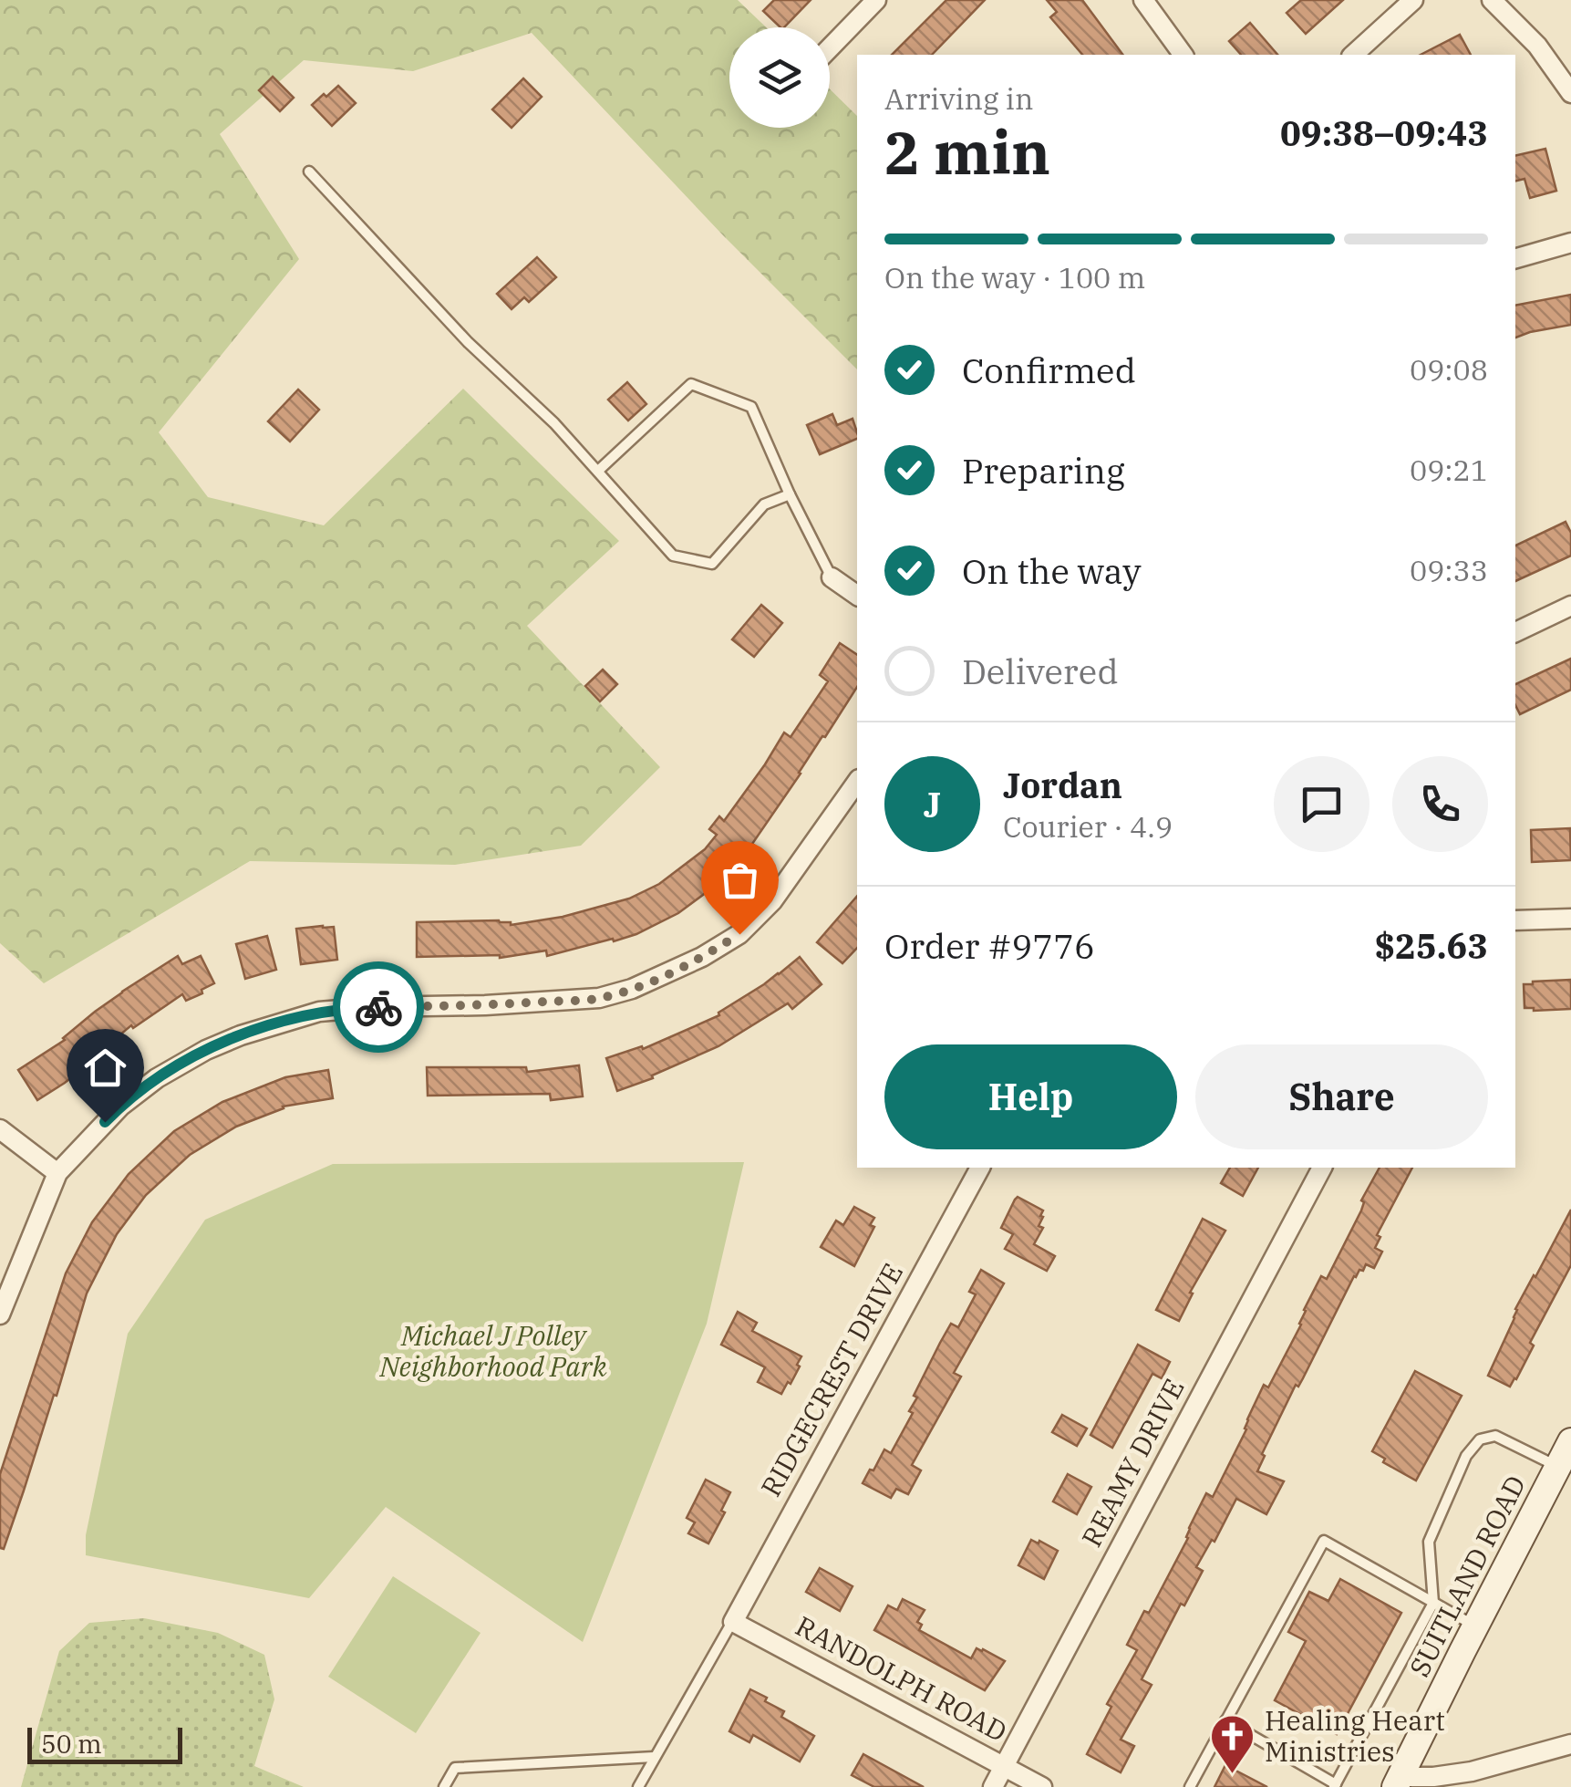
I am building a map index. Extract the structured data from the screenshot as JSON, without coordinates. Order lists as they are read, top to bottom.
{
  "streets": {
    "main road": ["SUITLAND ROAD"],
    "street": ["RIDGECREST DRIVE", "REAMY DRIVE", "RANDOLPH ROAD"]
  },
  "crossings": [
    ["RIDGECREST DRIVE", "RANDOLPH ROAD"],
    ["REAMY DRIVE", "RANDOLPH ROAD"]
  ],
  "parks": ["Michael J Polley Neighborhood Park"],
  "places": {
    "church": ["Healing Heart Ministries"]
  },
  "scale_bar": "50 m",
  "page": {
    "heading": ["2 min", "Arriving in", "09:38–09:43"],
    "panel": [
      "Jordan",
      "Courier · 4.9",
      "Order #9776",
      "$25.63"
    ],
    "bar": "On the way · 100 m",
    "list": [
      ["Confirmed", "09:08"],
      ["Preparing", "09:21"],
      ["On the way", "09:33"],
      "Delivered"
    ],
    "round": "J",
    "buttons": ["Help", "Share"],
    "scale": "50 m"
  }
}
